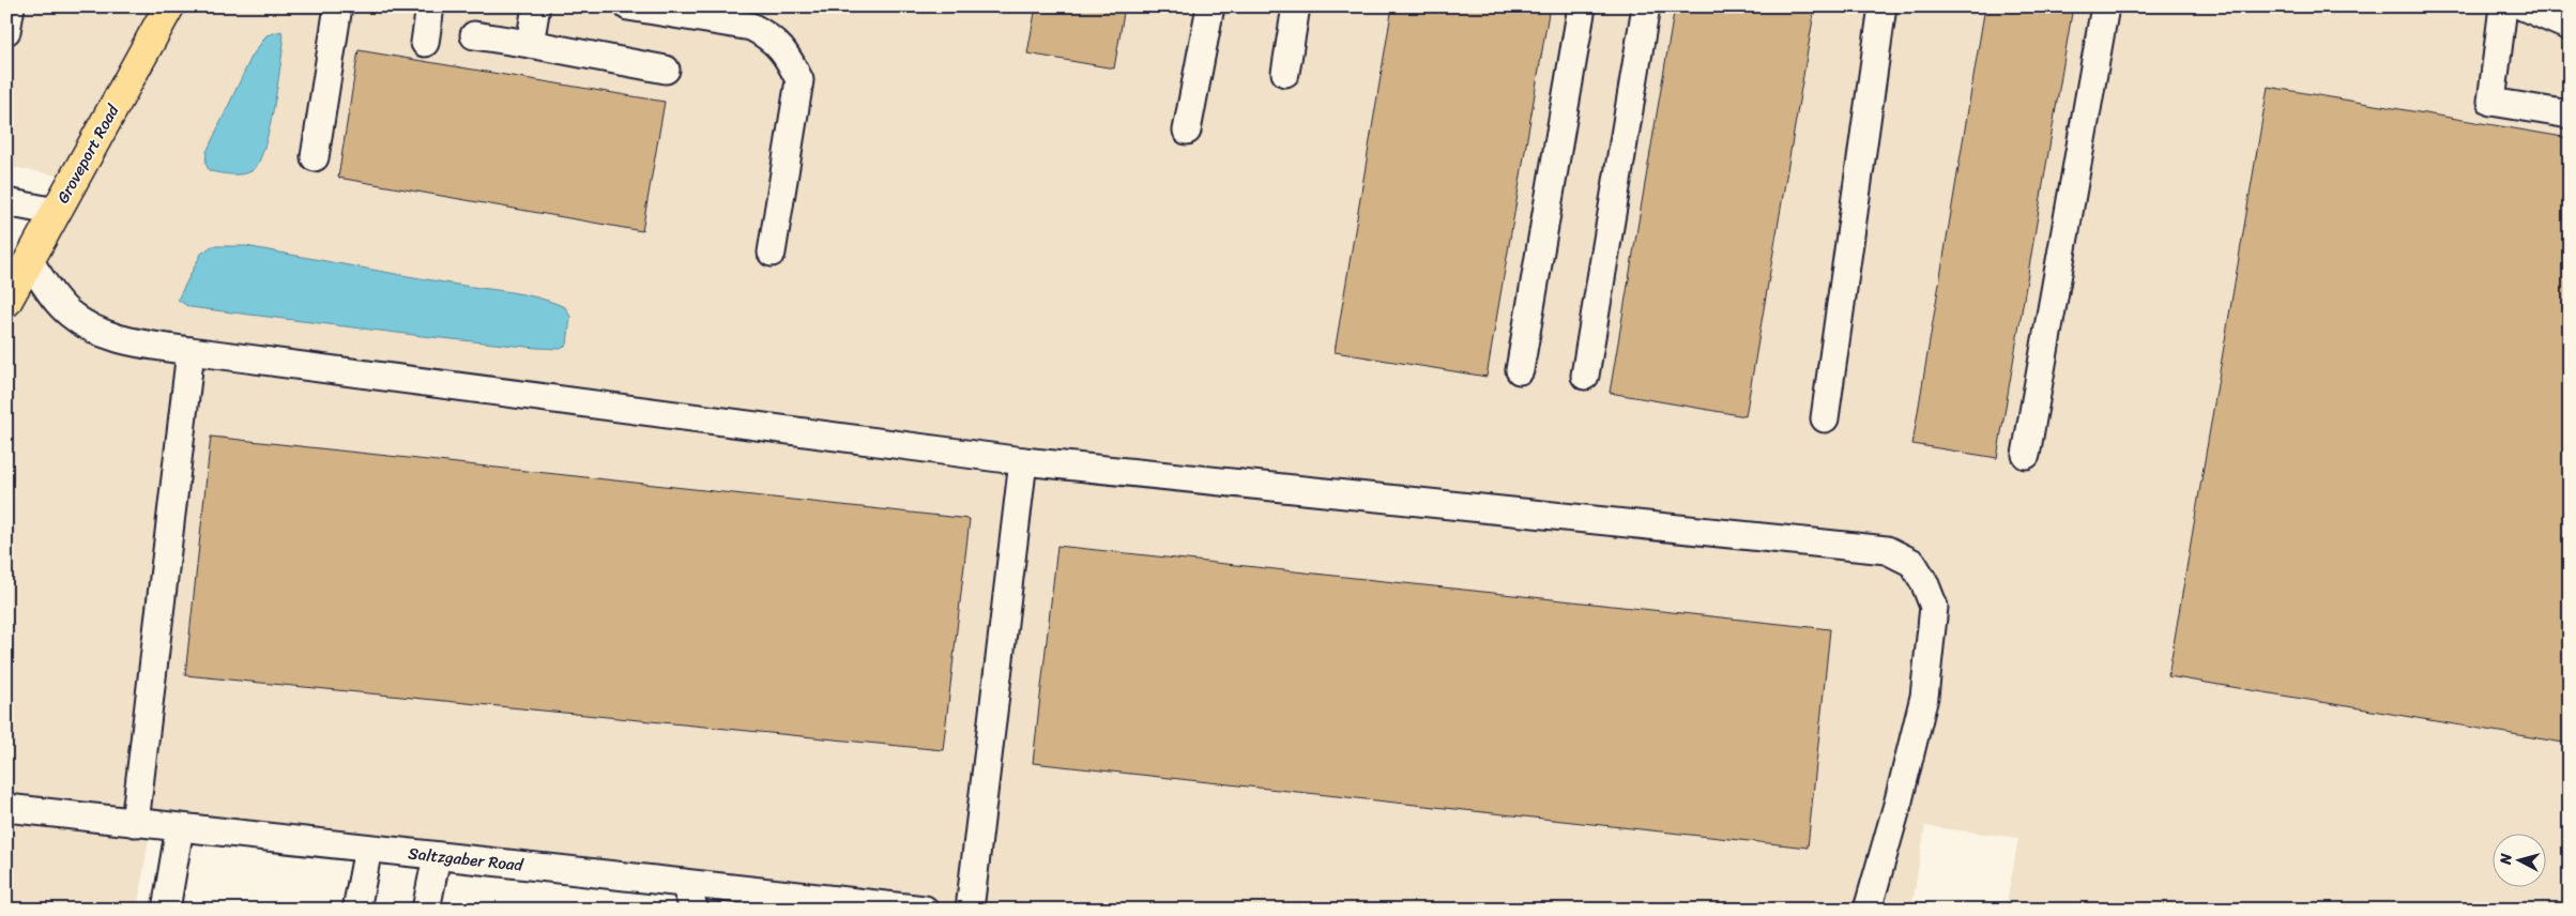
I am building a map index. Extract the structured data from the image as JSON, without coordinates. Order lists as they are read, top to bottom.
{
  "streets": {
    "main road": ["Groveport Road"],
    "street": ["Saltzgaber Road"]
  },
  "north": "left"
}
